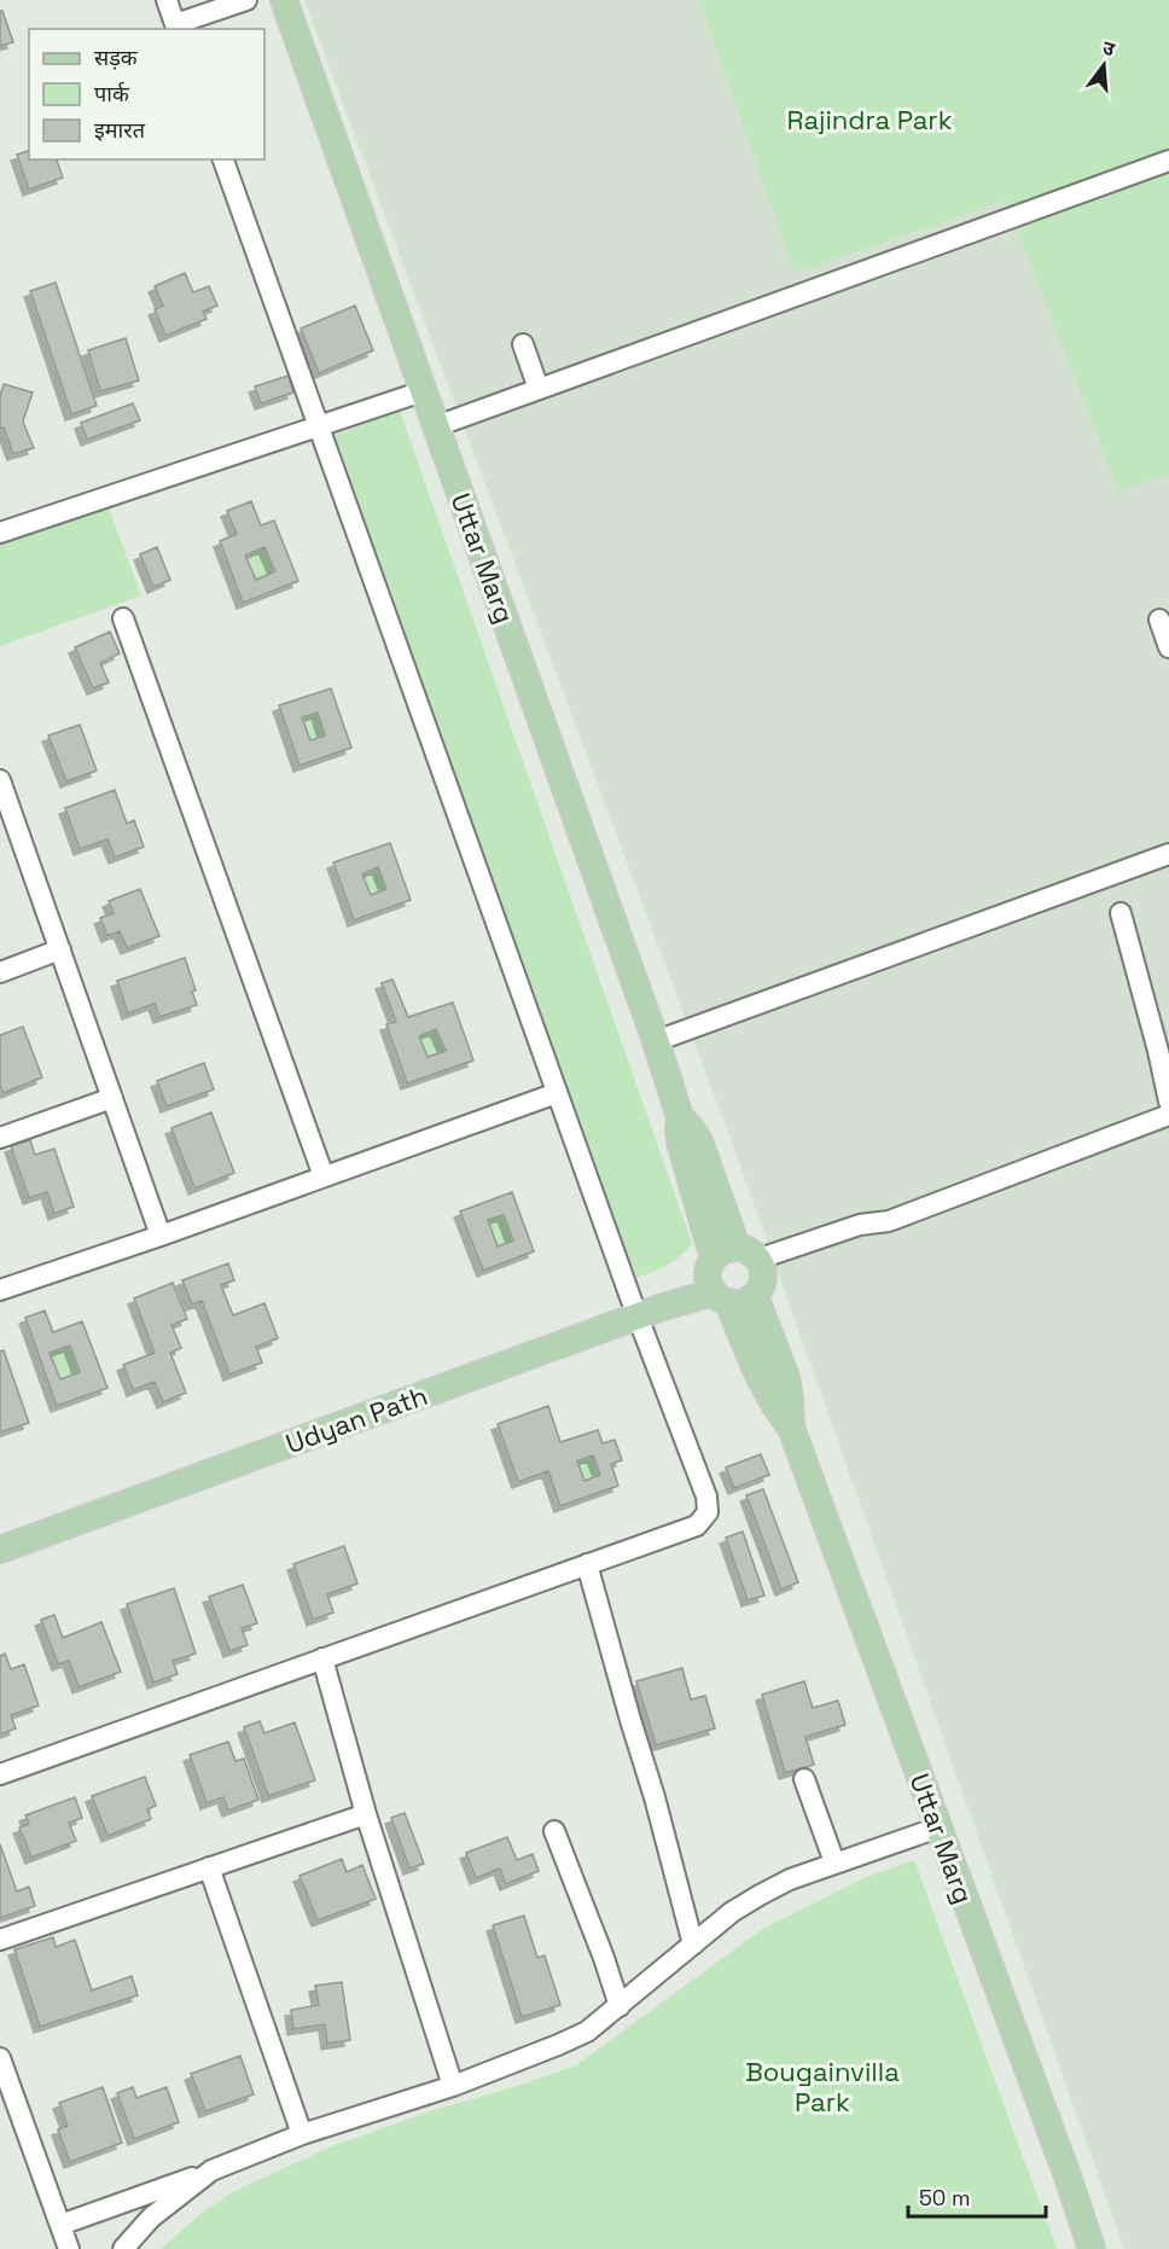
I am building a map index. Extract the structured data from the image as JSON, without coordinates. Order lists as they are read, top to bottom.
{
  "streets": {
    "main road": ["Uttar Marg", "Udyan Path"]
  },
  "crossings": [
    ["Uttar Marg", "Udyan Path"]
  ],
  "parks": ["Rajindra Park", "Bougainvilla Park"],
  "legend": ["सड़क", "पार्क", "इमारत"],
  "scale_bar": "50 m",
  "north": "top"
}
